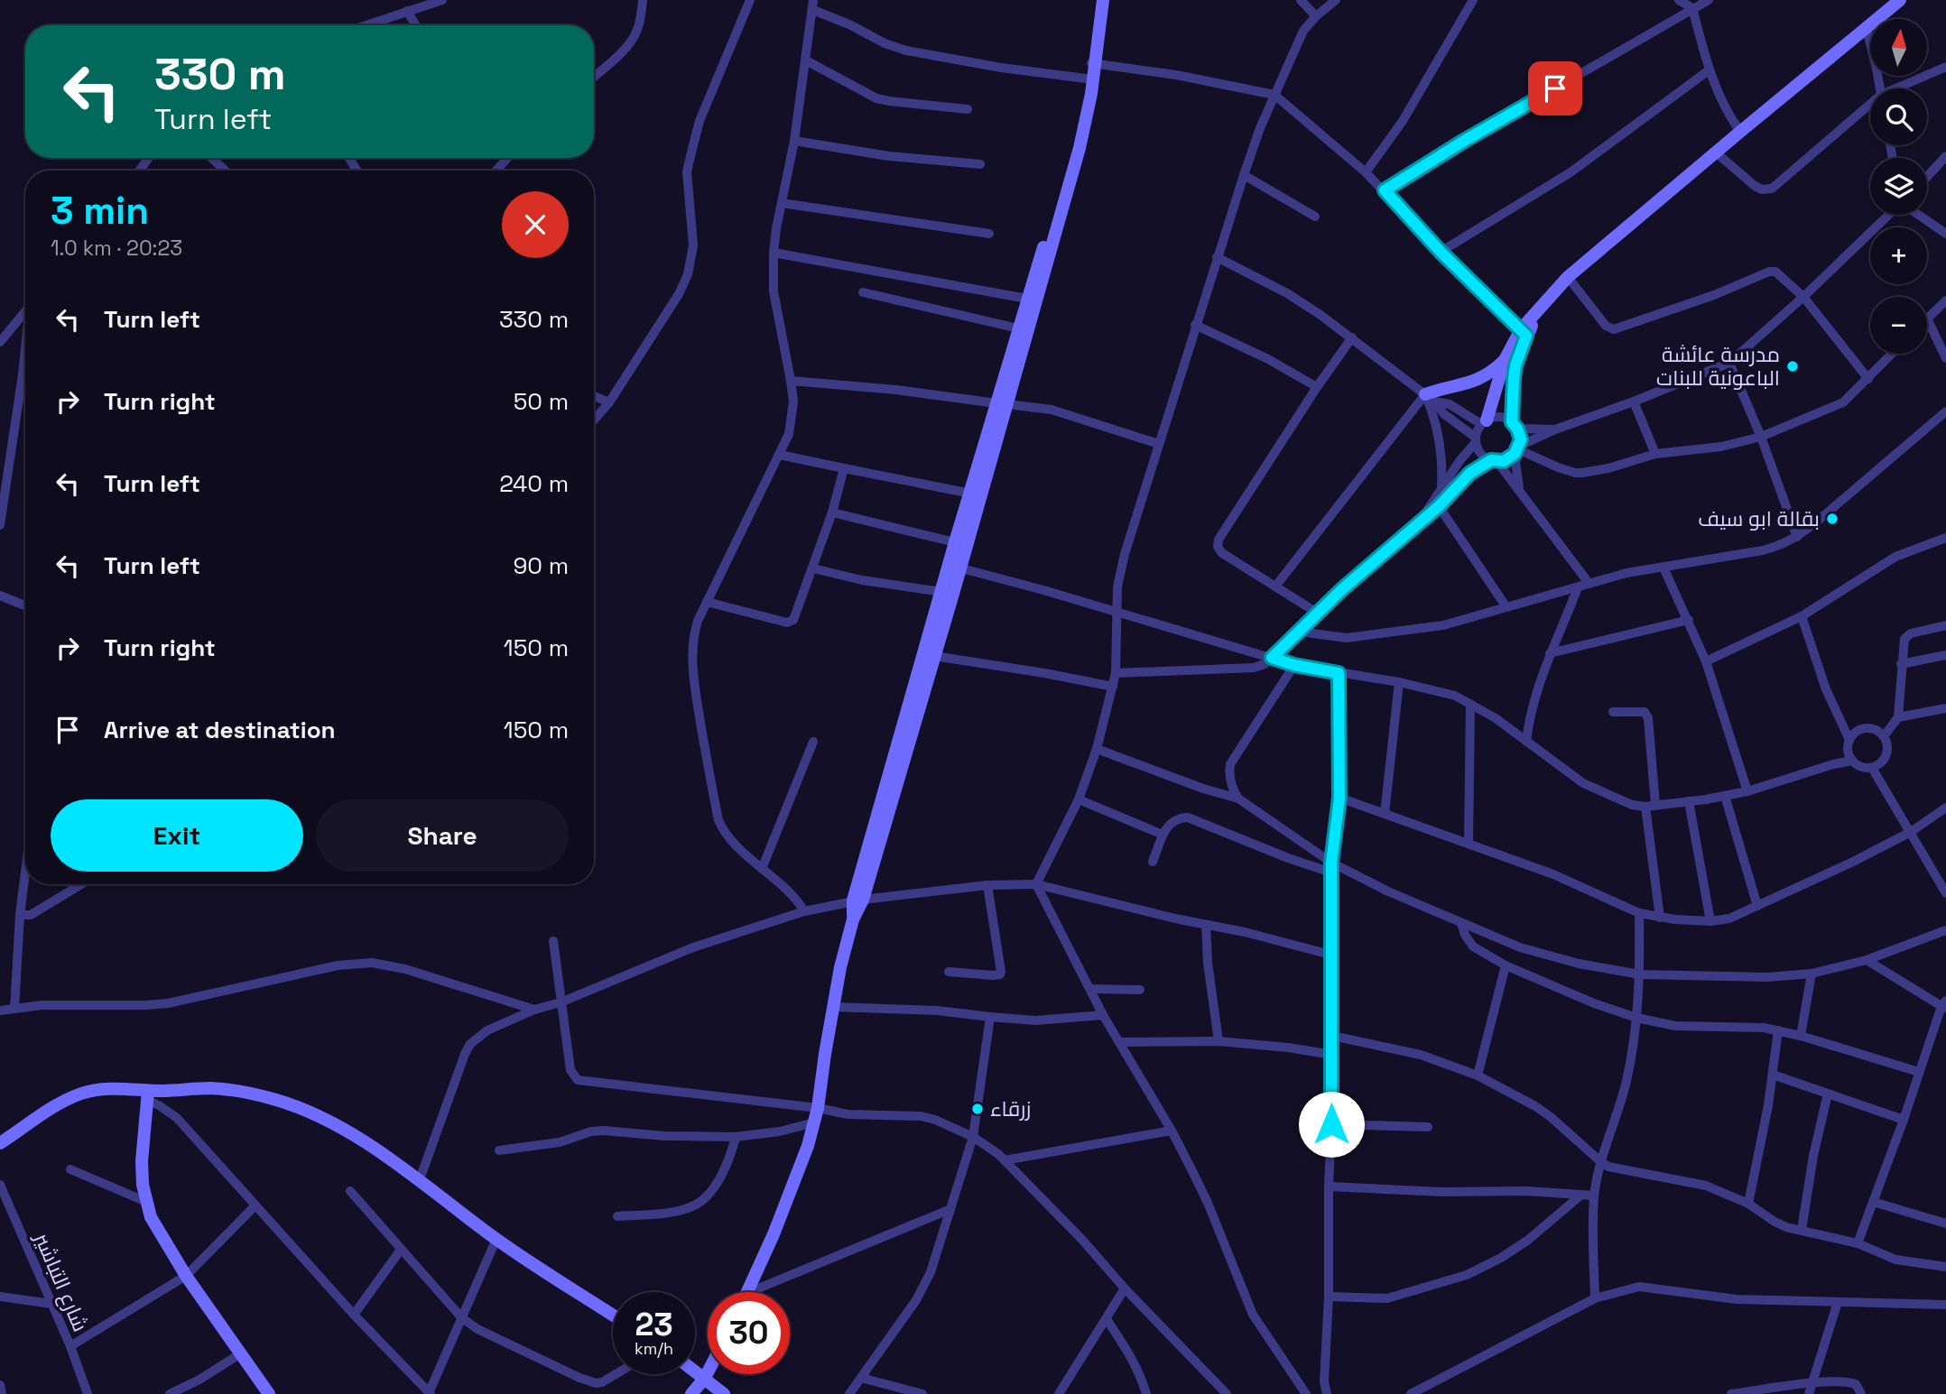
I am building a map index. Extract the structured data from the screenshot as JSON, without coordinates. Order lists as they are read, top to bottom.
{
  "streets": {
    "street": ["شارع التباشير"]
  },
  "places": ["مدرسة عائشة الباعونية للبنات", "بقالة ابو سيف", "زرقاء"],
  "north": "top",
  "page": {
    "map_buttons": ["+", "−"],
    "turn": ["330 m", "Turn left"],
    "heading": ["3 min", "1.0 km · 20:23"],
    "list": [
      {
        "name": "Turn left",
        "value": "330 m"
      },
      {
        "name": "Turn right",
        "value": "50 m"
      },
      {
        "name": "Turn left",
        "value": "240 m"
      },
      {
        "name": "Turn left",
        "value": "90 m"
      },
      {
        "name": "Turn right",
        "value": "150 m"
      },
      {
        "name": "Arrive at destination",
        "value": "150 m"
      }
    ],
    "buttons": ["Exit", "Share"],
    "speed": "23 km/h",
    "limit": "30"
  }
}
